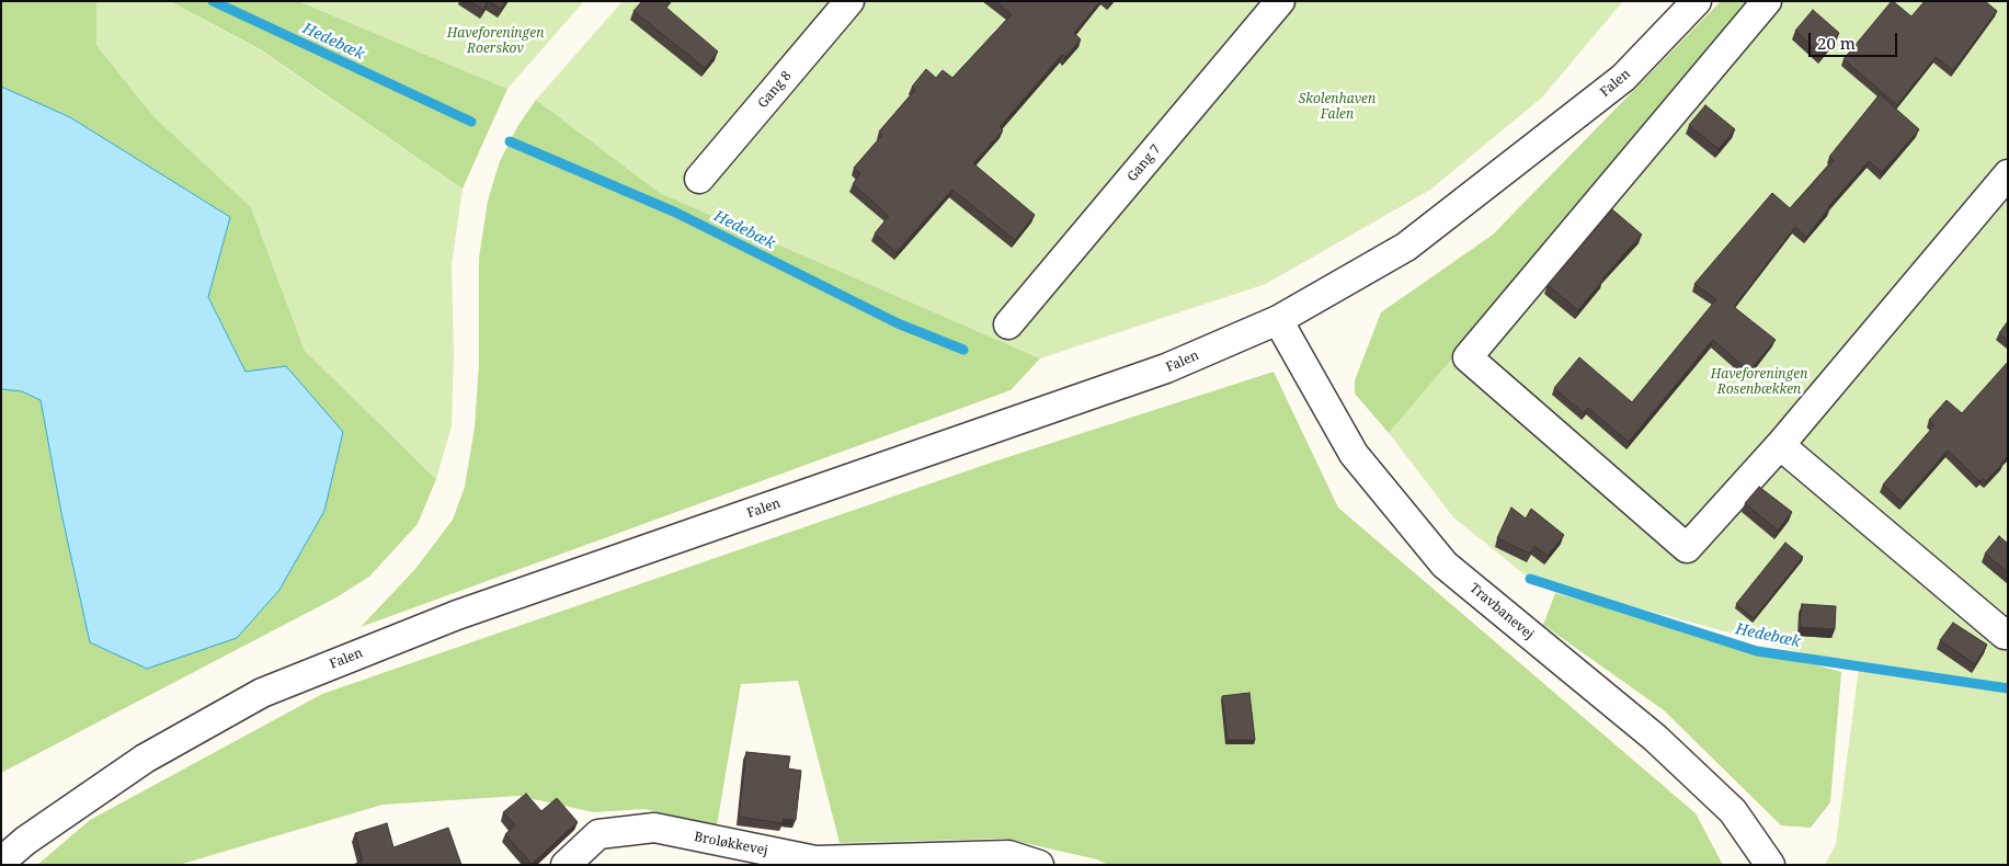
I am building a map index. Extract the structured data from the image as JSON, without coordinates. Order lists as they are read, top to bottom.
{
  "streets": {
    "street": [
      "Falen",
      "Gang 8",
      "Gang 7",
      "Travbanevej",
      "Broløkkevej"
    ]
  },
  "crossings": [
    ["Falen", "Travbanevej"]
  ],
  "water": ["Hedebæk"],
  "parks": ["Haveforeningen Roerskov", "Skolenhaven Falen", "Haveforeningen Rosenbækken"],
  "scale_bar": "20 m"
}
